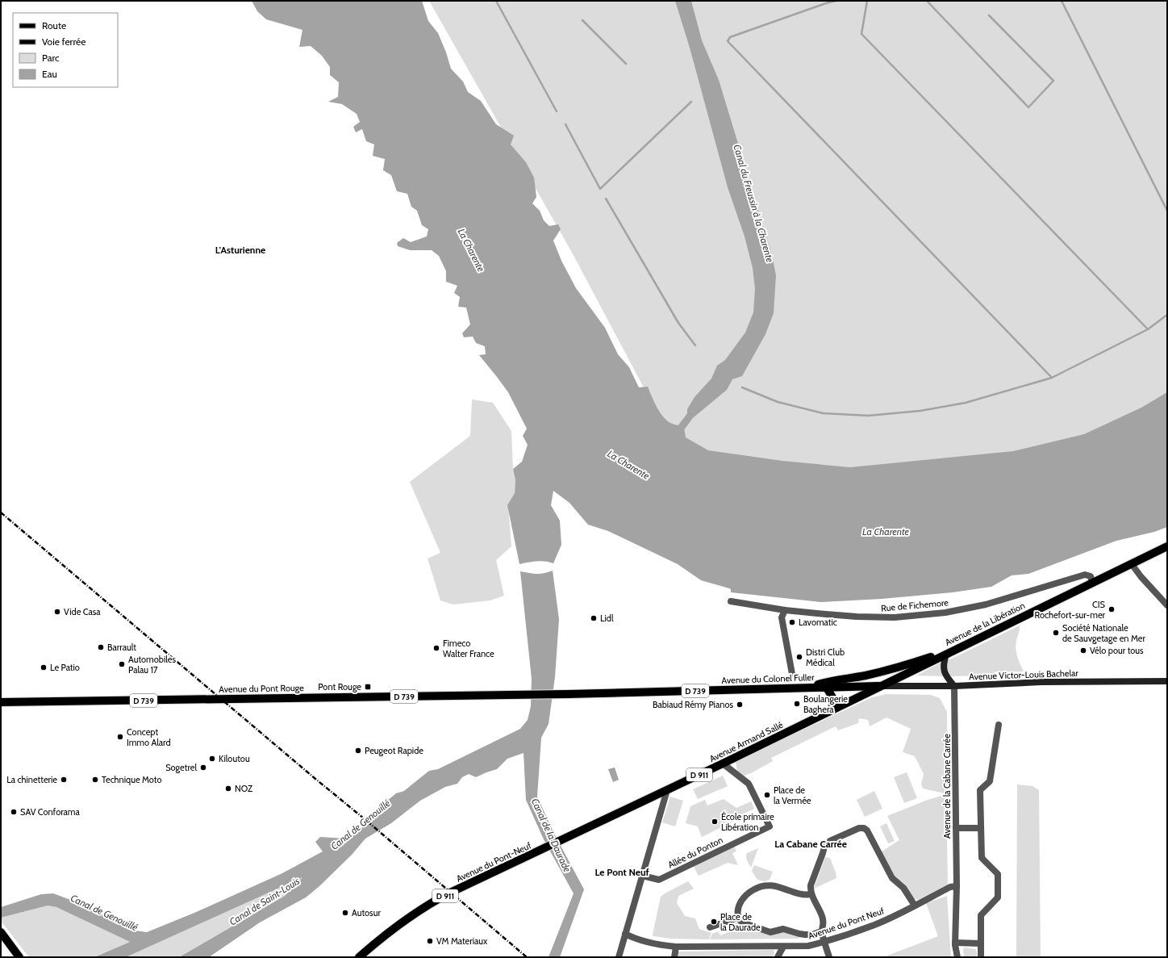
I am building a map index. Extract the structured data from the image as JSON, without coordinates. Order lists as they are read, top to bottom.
{
  "streets": {
    "main road": [
      "Avenue de la Libération",
      "Avenue Victor-Louis Bachelar",
      "Avenue du Colonel Fuller",
      "Avenue du Pont Rouge",
      "D 739",
      "Avenue Armand Sallé",
      "D 911",
      "Avenue du Pont-Neuf"
    ],
    "street": [
      "Rue de Fichemore",
      "Avenue de la Cabane Carrée",
      "Allée du Ponton",
      "Avenue du Pont Neuf"
    ]
  },
  "crossings": [
    ["Rue de Fichemore", "Avenue de la Libération"],
    ["Avenue de la Libération", "Avenue Victor-Louis Bachelar"],
    ["Avenue de la Libération", "Avenue du Colonel Fuller"],
    ["Avenue de la Libération", "D 739"],
    ["Avenue de la Libération", "Avenue Armand Sallé"],
    ["Avenue Victor-Louis Bachelar", "Avenue du Colonel Fuller"],
    ["Avenue Victor-Louis Bachelar", "Avenue Armand Sallé"],
    ["Avenue Victor-Louis Bachelar", "Avenue de la Cabane Carrée"],
    ["Avenue du Colonel Fuller", "Avenue du Pont Rouge"],
    ["Avenue du Colonel Fuller", "D 739"],
    ["Avenue du Colonel Fuller", "Avenue Armand Sallé"],
    ["Avenue Armand Sallé", "Allée du Ponton"],
    ["Avenue Armand Sallé", "Avenue du Pont-Neuf"],
    ["Avenue de la Cabane Carrée", "Avenue du Pont Neuf"]
  ],
  "districts": ["L'Asturienne", "La Cabane Carrée", "Le Pont Neuf"],
  "water": [
    "Canal du Freussin à la Charente",
    "La Charente",
    "Canal de Genouillé",
    "Canal de la Daurade",
    "Canal de Saint-Louis"
  ],
  "places": {
    "other": [
      "CIS Rochefort-sur-mer",
      "Vide Casa",
      "Lidl",
      "Lavomatic",
      "Société Nationale de Sauvgetage en Mer",
      "Barrault",
      "Fimeco Walter France",
      "Vélo pour tous",
      "Distri Club Médical",
      "Automobiles Palau 17",
      "Le Patio",
      "Boulangerie Baghera",
      "Babiaud Rémy Pianos",
      "Concept Immo Alard",
      "Peugeot Rapide",
      "Kiloutou",
      "Sogetrel",
      "La chinetterie",
      "Technique Moto",
      "NOZ",
      "Place de la Vermée",
      "SAV Conforama",
      "École primaire Libération",
      "Autosur",
      "Place de la Daurade",
      "VM Materiaux"
    ],
    "transit": ["Pont Rouge"]
  },
  "legend": [
    "Route",
    "Voie ferrée",
    "Parc",
    "Eau"
  ]
}
